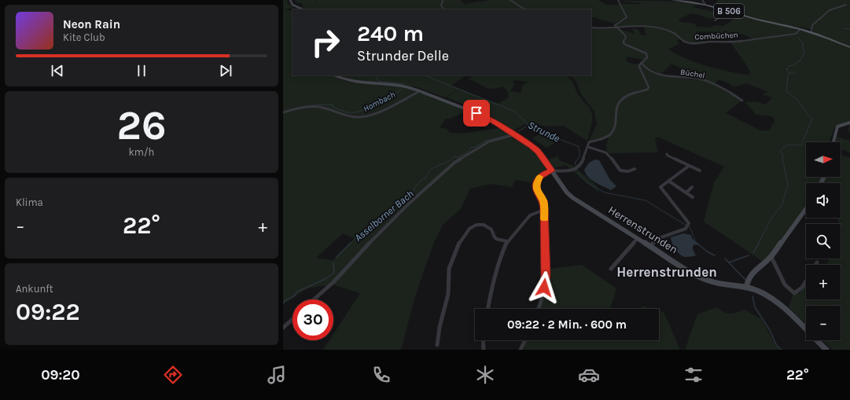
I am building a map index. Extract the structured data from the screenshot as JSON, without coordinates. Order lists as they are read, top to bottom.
{
  "streets": {
    "main road": ["B 506", "Herrenstrunden"],
    "street": ["Combüchen", "Büchel"]
  },
  "crossings": [
    ["B 506", "Combüchen"]
  ],
  "districts": ["Herrenstrunden"],
  "water": ["Hombach", "Strunde", "Asselborner Bach"],
  "north": "right",
  "page": {
    "turn": ["240 m", "Strunder Delle"],
    "song": ["Neon Rain", "Kite Club"],
    "tile": [
      ["26", "km/h"],
      "Klima",
      ["Ankunft", "09:22"]
    ],
    "map_buttons": ["+", "−"],
    "heat": ["−", "22°", "+"],
    "limit": "30",
    "trip": "09:22 · 2 Min. · 600 m",
    "tabs": ["09:20", "22°"]
  }
}
